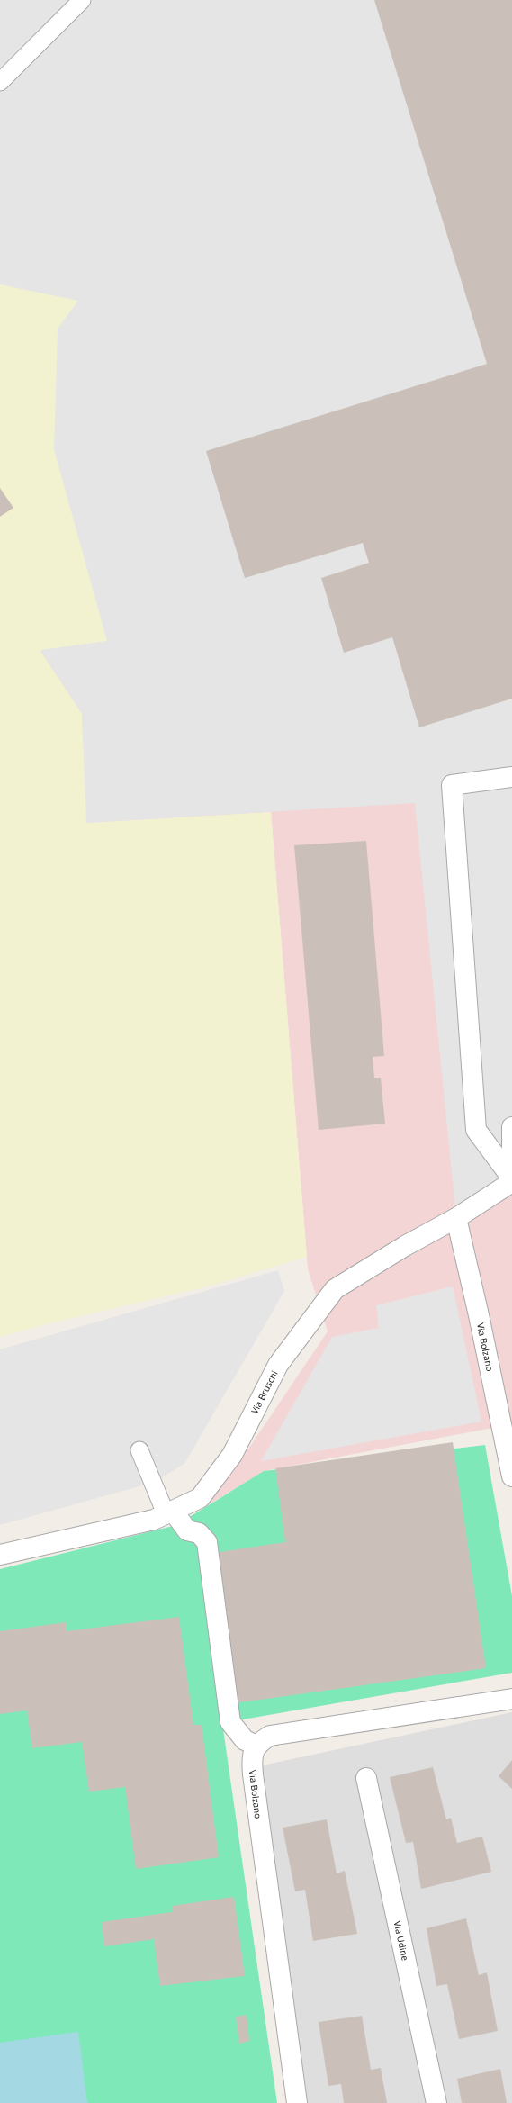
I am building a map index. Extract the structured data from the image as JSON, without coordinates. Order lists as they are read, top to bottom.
{
  "streets": {
    "street": ["Via Bolzano", "Via Bruschi", "Via Udine"]
  },
  "crossings": [
    ["Via Bolzano", "Via Bruschi"]
  ]
}
